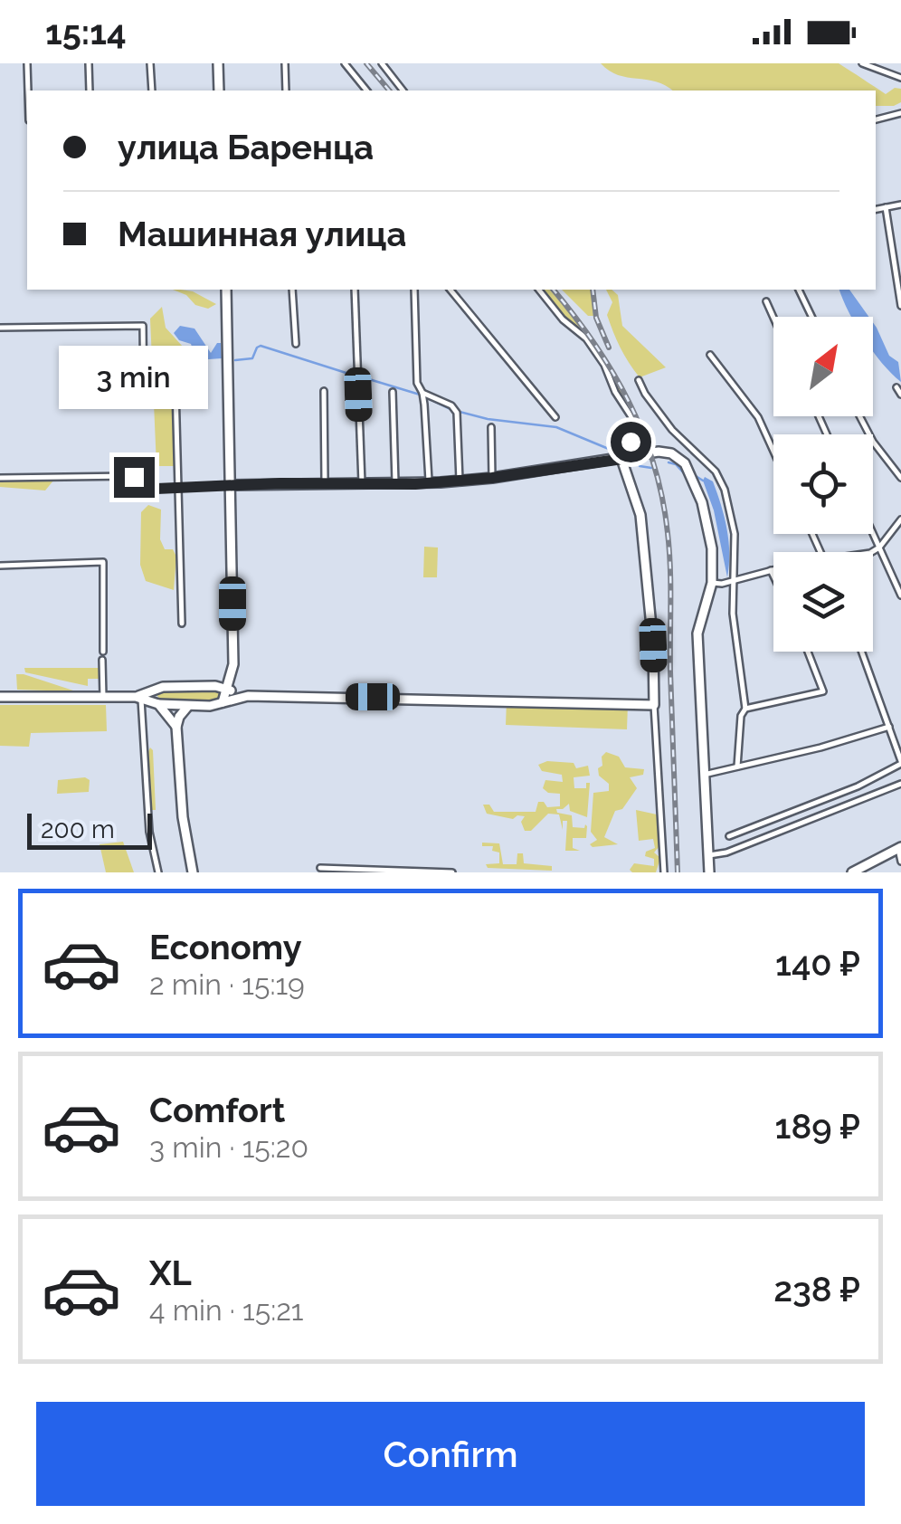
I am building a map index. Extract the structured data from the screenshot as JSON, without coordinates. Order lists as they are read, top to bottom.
{
  "scale_bar": "200 m",
  "north": "top right",
  "page": {
    "status": "15:14",
    "banner": ["улица Баренца", "Машинная улица"],
    "bubble": "3 min",
    "scale": "200 m",
    "list": [
      {
        "name": "Economy",
        "note": "2 min · 15:19",
        "value": "140 ₽"
      },
      {
        "name": "Comfort",
        "note": "3 min · 15:20",
        "value": "189 ₽"
      },
      {
        "name": "XL",
        "note": "4 min · 15:21",
        "value": "238 ₽"
      }
    ],
    "buttons": "Confirm"
  }
}
